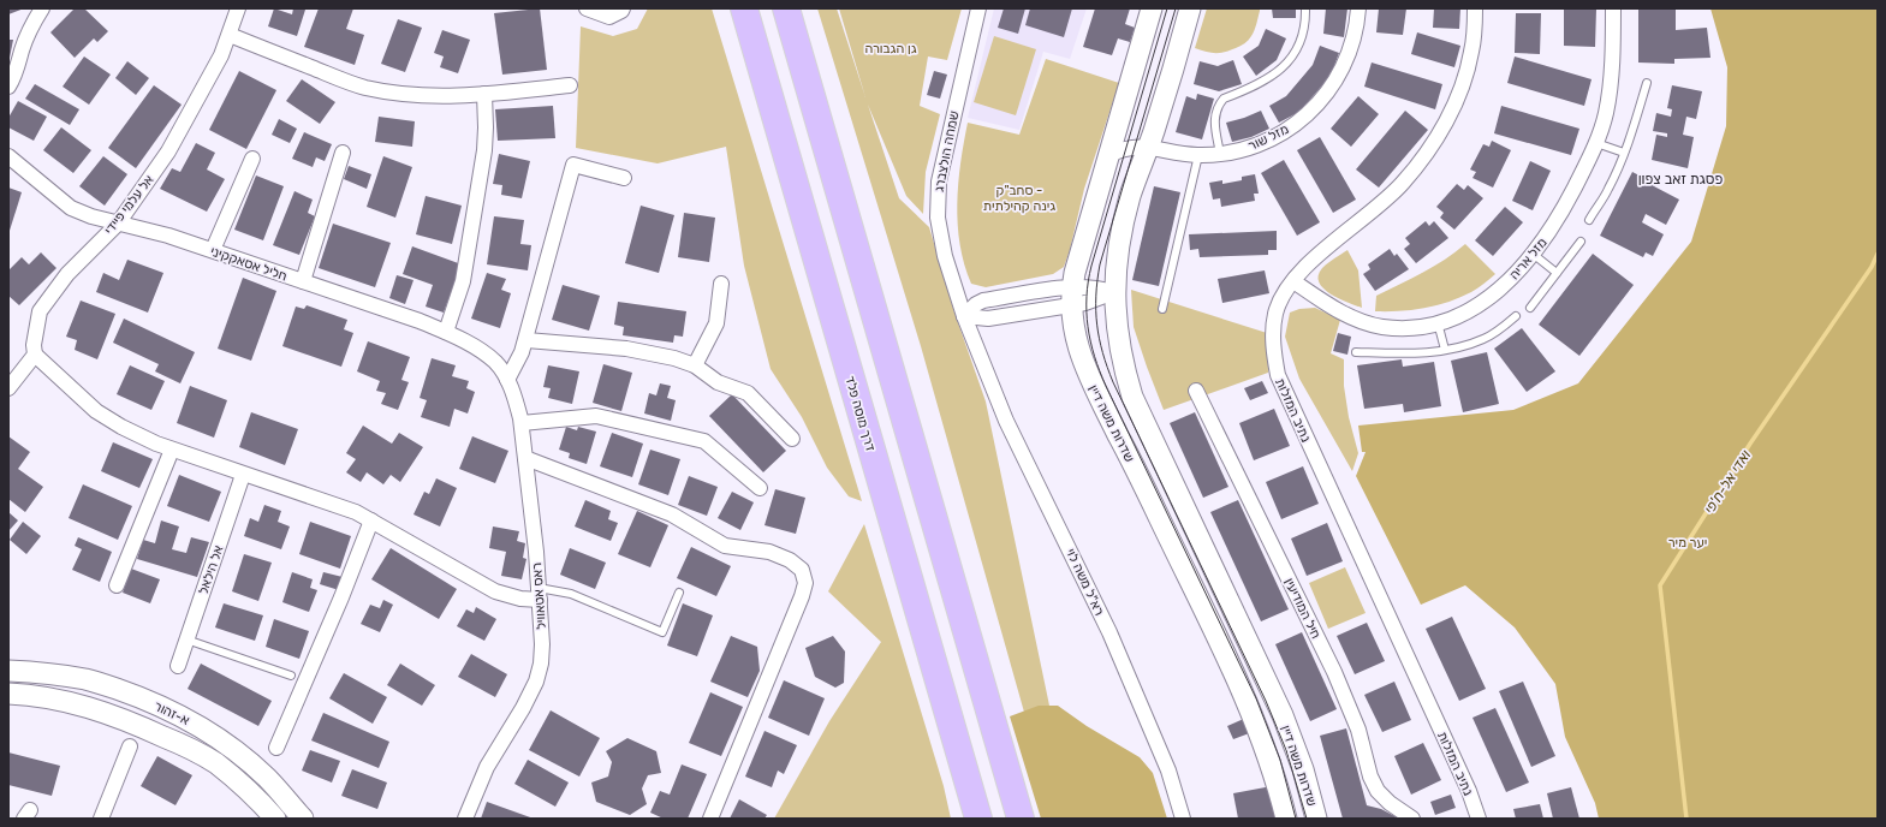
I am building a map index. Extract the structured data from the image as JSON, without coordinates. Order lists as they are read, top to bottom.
{
  "streets": {
    "highway": ["דרך מוסה פלד"],
    "street": [
      "מזל שור",
      "שמחה הולצברג",
      "אל עלמי פיידי",
      "מזל אריה",
      "חליל אסאקקיני",
      "נתיב המזלות",
      "שדרות משה דיין",
      "אל הילאל",
      "רא\"ל משה לוי",
      "ראס אטאוויל",
      "חיל המודיעין",
      "א-זהור"
    ]
  },
  "crossings": [
    ["מזל שור", "שדרות משה דיין"],
    ["שמחה הולצברג", "רא\"ל משה לוי"],
    ["אל עלמי פיידי", "חליל אסאקקיני"],
    ["מזל אריה", "נתיב המזלות"],
    ["חליל אסאקקיני", "ראס אטאוויל"]
  ],
  "districts": ["פסגת זאב צפון"],
  "water": ["ואדי אל-ח'פי"],
  "parks": ["גן הגבורה", "סחב\"ק - גינה קהילתית", "יער מיר"]
}
